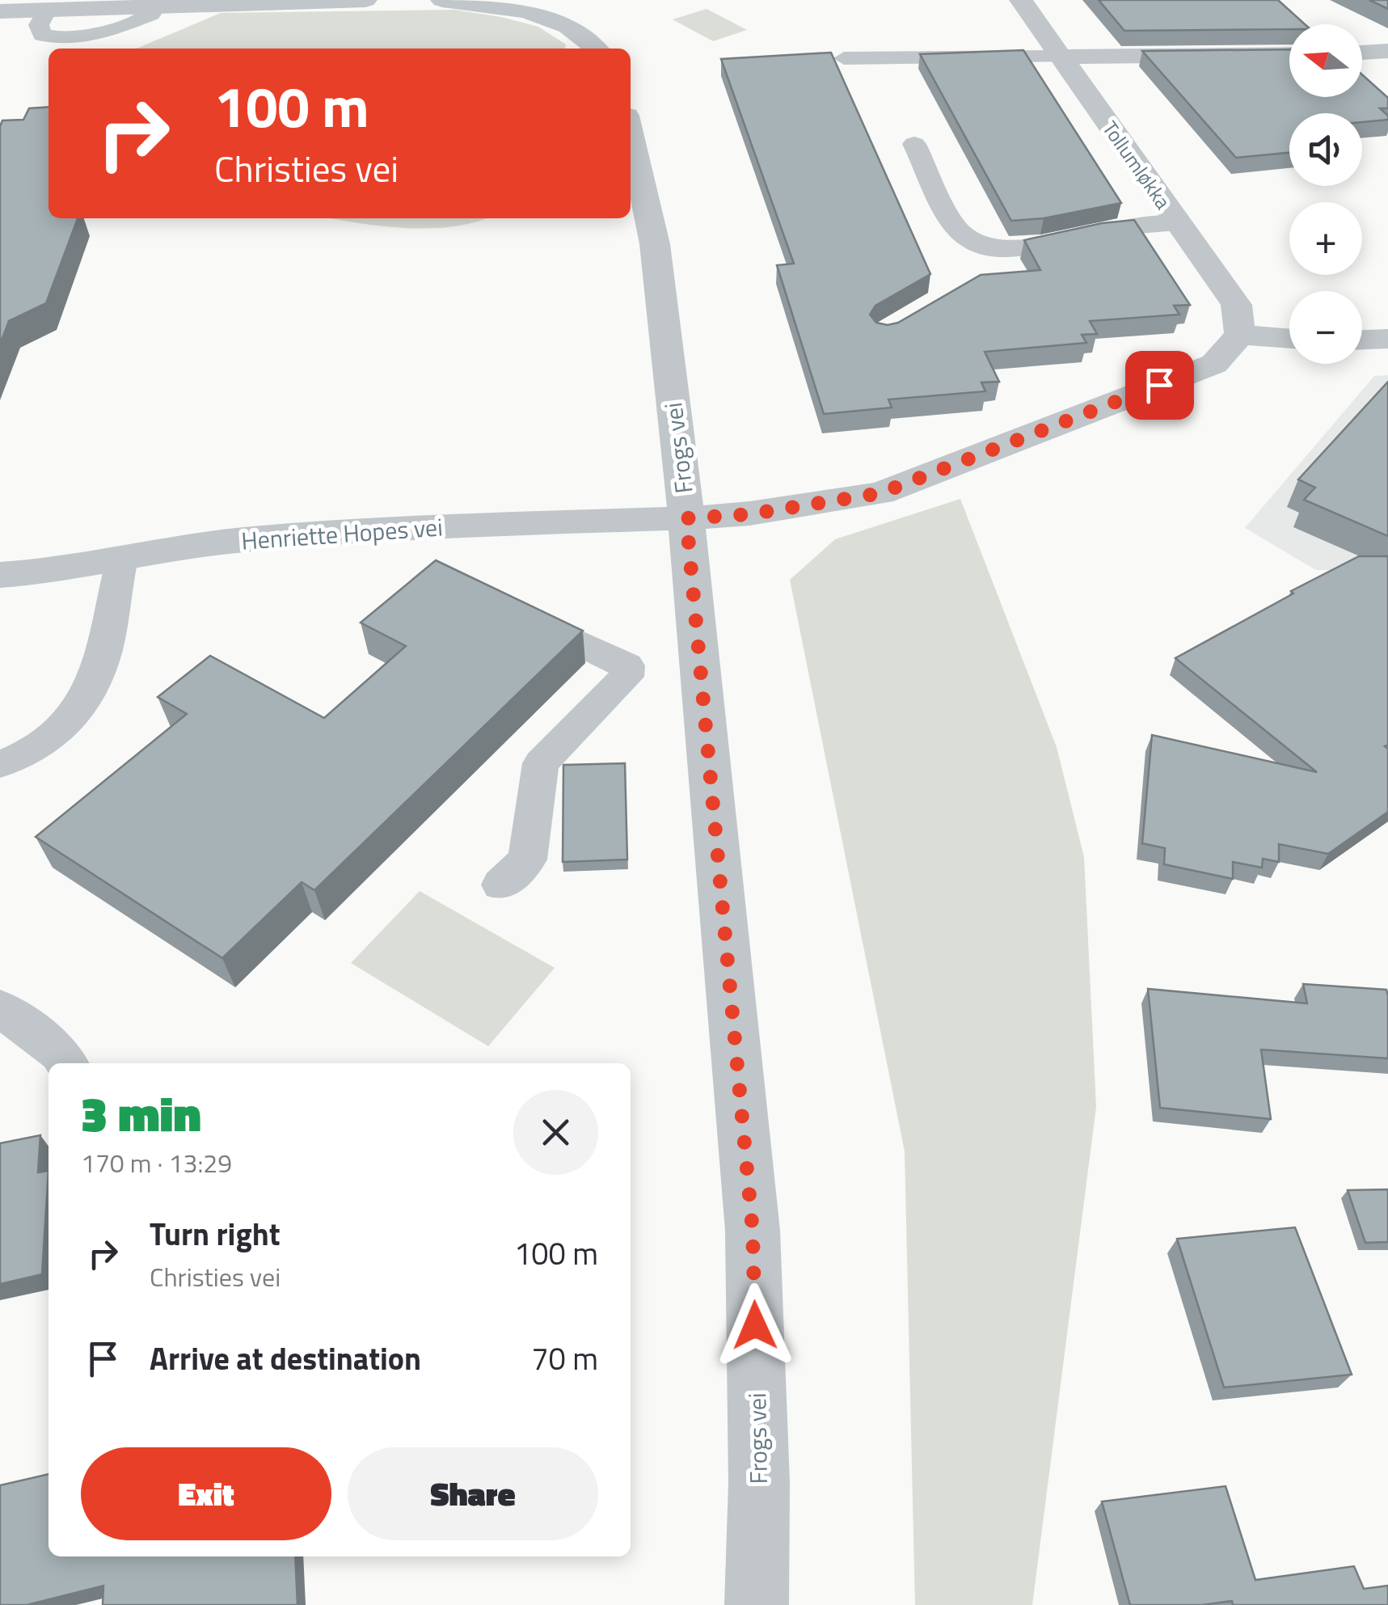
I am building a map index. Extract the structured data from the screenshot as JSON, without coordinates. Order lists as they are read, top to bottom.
{
  "streets": {
    "street": ["Tollumløkka", "Frogs vei", "Henriette Hopes vei"]
  },
  "crossings": [
    ["Tollumløkka", "Henriette Hopes vei"],
    ["Frogs vei", "Henriette Hopes vei"]
  ],
  "north": "left",
  "page": {
    "map_buttons": ["+", "−"],
    "turn": ["100 m", "Christies vei"],
    "heading": ["3 min", "170 m · 13:29"],
    "list": [
      {
        "name": "Turn right",
        "note": "Christies vei",
        "value": "100 m"
      },
      {
        "name": "Arrive at destination",
        "value": "70 m"
      }
    ],
    "buttons": ["Exit", "Share"]
  }
}
